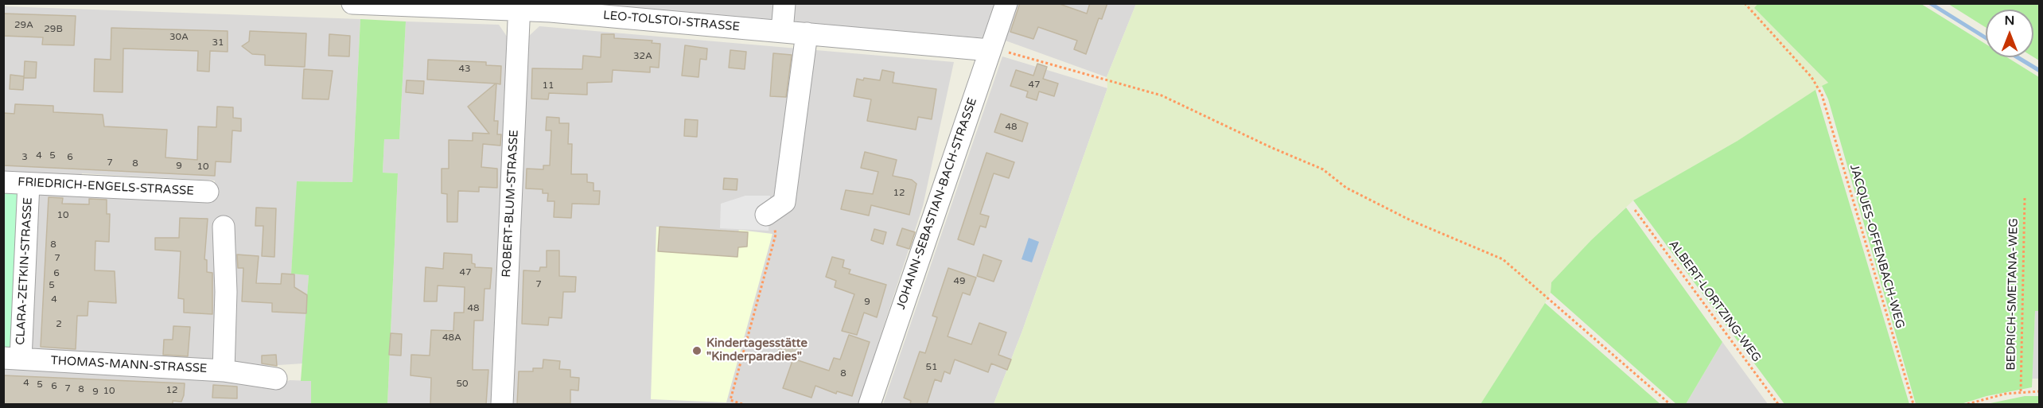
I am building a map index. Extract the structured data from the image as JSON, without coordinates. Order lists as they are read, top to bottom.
{
  "streets": {
    "street": [
      "LEO-TOLSTOI-STRASSE",
      "FRIEDRICH-ENGELS-STRASSE",
      "ROBERT-BLUM-STRASSE",
      "JOHANN-SEBASTIAN-BACH-STRASSE",
      "CLARA-ZETKIN-STRASSE",
      "THOMAS-MANN-STRASSE"
    ],
    "path": ["JACQUES-OFFENBACH-WEG", "BEDRICH-SMETANA-WEG", "ALBERT-LORTZING-WEG"]
  },
  "crossings": [
    ["LEO-TOLSTOI-STRASSE", "ROBERT-BLUM-STRASSE"],
    ["LEO-TOLSTOI-STRASSE", "JOHANN-SEBASTIAN-BACH-STRASSE"],
    ["FRIEDRICH-ENGELS-STRASSE", "CLARA-ZETKIN-STRASSE"],
    ["CLARA-ZETKIN-STRASSE", "THOMAS-MANN-STRASSE"]
  ],
  "places": ["Kindertagesstätte \"Kinderparadies\""],
  "house_numbers": [
    "29A",
    "29B",
    "30A",
    "31",
    "32A",
    "43",
    "47",
    "11",
    "48",
    "4",
    "5",
    "3",
    "6",
    "7",
    "8",
    "9",
    "10",
    "12",
    "10",
    "8",
    "7",
    "47",
    "6",
    "49",
    "7",
    "5",
    "4",
    "9",
    "48",
    "2",
    "48A",
    "51",
    "8",
    "4",
    "50",
    "5",
    "6",
    "7",
    "8",
    "12",
    "10",
    "9"
  ],
  "north": "top"
}
